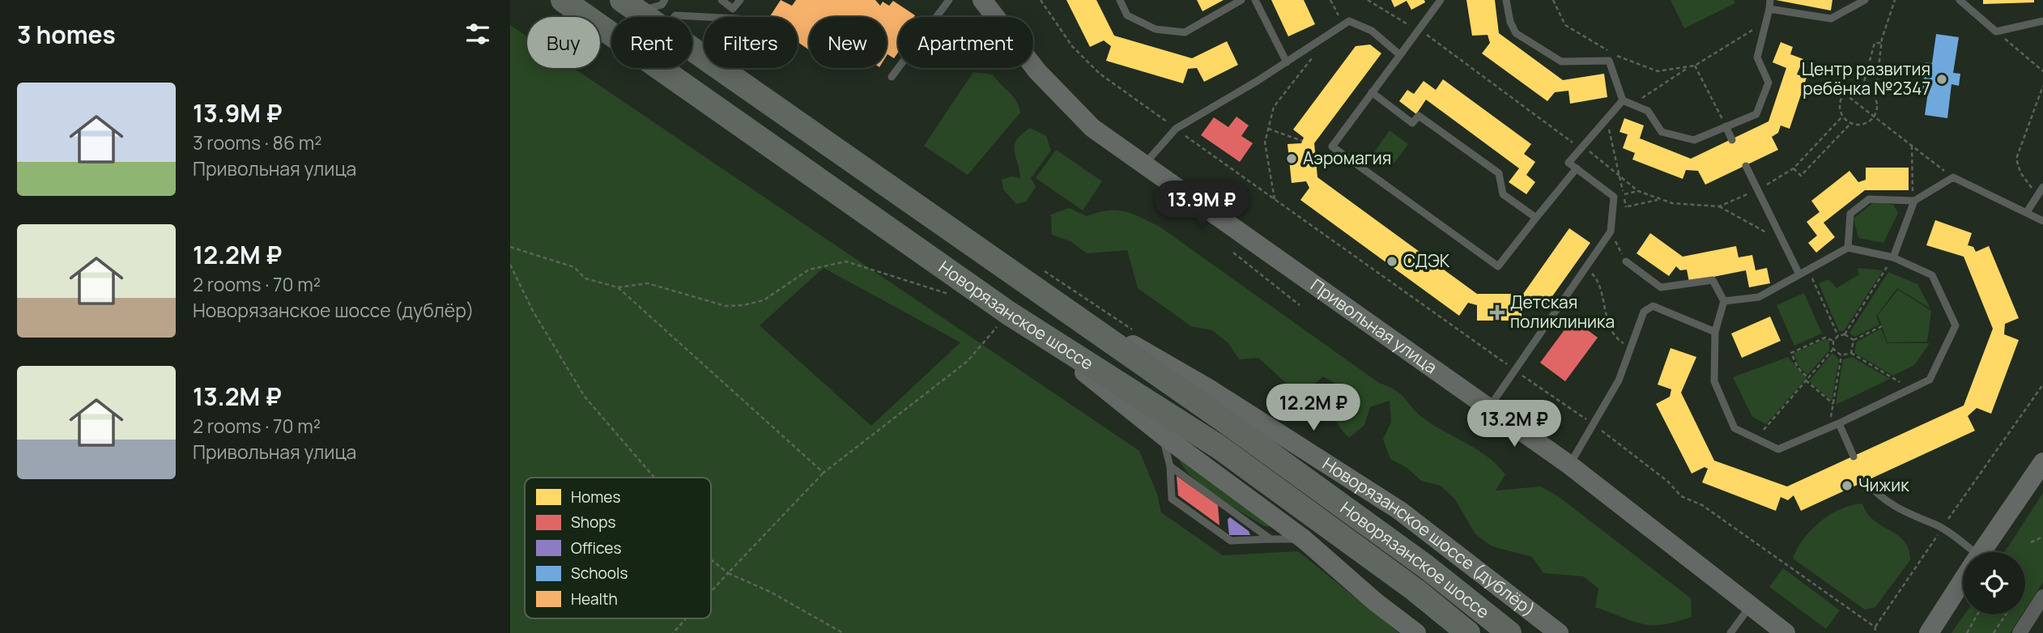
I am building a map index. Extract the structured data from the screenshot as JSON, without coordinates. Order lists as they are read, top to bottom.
{
  "streets": {
    "highway": ["Новорязанское шоссе"],
    "main road": ["Привольная улица", "Новорязанское шоссе (дублёр)"]
  },
  "crossings": [
    ["Новорязанское шоссе", "Новорязанское шоссе (дублёр)"]
  ],
  "places": {
    "other": [
      "Центр развития ребёнка №2347",
      "Аэромагия",
      "СДЭК",
      "Чижик"
    ],
    "health": ["Детская поликлиника"]
  },
  "legend": [
    "Homes",
    "Shops",
    "Offices",
    "Schools",
    "Health"
  ],
  "page": {
    "heading": "3 homes",
    "chip": [
      "Buy",
      "Rent",
      "Filters",
      "New",
      "Apartment"
    ],
    "list": [
      {
        "name": "13.9M ₽",
        "note": "3 rooms · 86 m² · Привольная улица"
      },
      {
        "name": "12.2M ₽",
        "note": "2 rooms · 70 m² · Новорязанское шоссе (дублёр)"
      },
      {
        "name": "13.2M ₽",
        "note": "2 rooms · 70 m² · Привольная улица"
      }
    ],
    "price": ["13.9M ₽", "12.2M ₽", "13.2M ₽"]
  }
}
